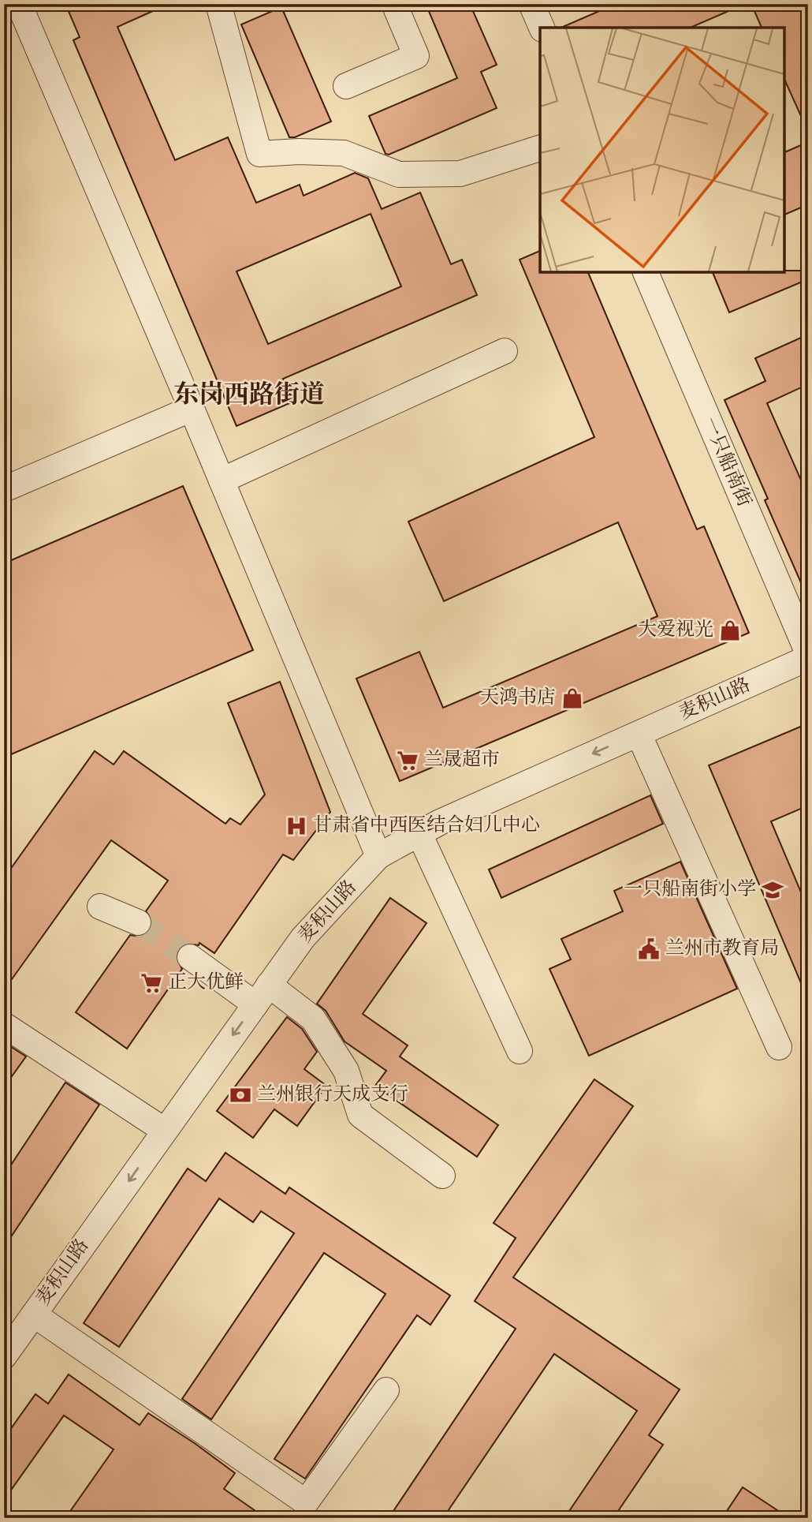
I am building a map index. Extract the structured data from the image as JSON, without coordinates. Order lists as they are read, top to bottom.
{
  "streets": {
    "street": ["一只船南街", "麦积山路"]
  },
  "one_way": ["麦积山路"],
  "districts": ["东岗西路街道"],
  "places": {
    "shop": ["大爱视光", "天鸿书店"],
    "supermarket": ["兰晟超市", "正大优鲜"],
    "hospital": ["甘肃省中西医结合妇儿中心"],
    "school or university": ["一只船南街小学"],
    "public building": ["兰州市教育局"],
    "bank": ["兰州银行天成支行"]
  }
}
